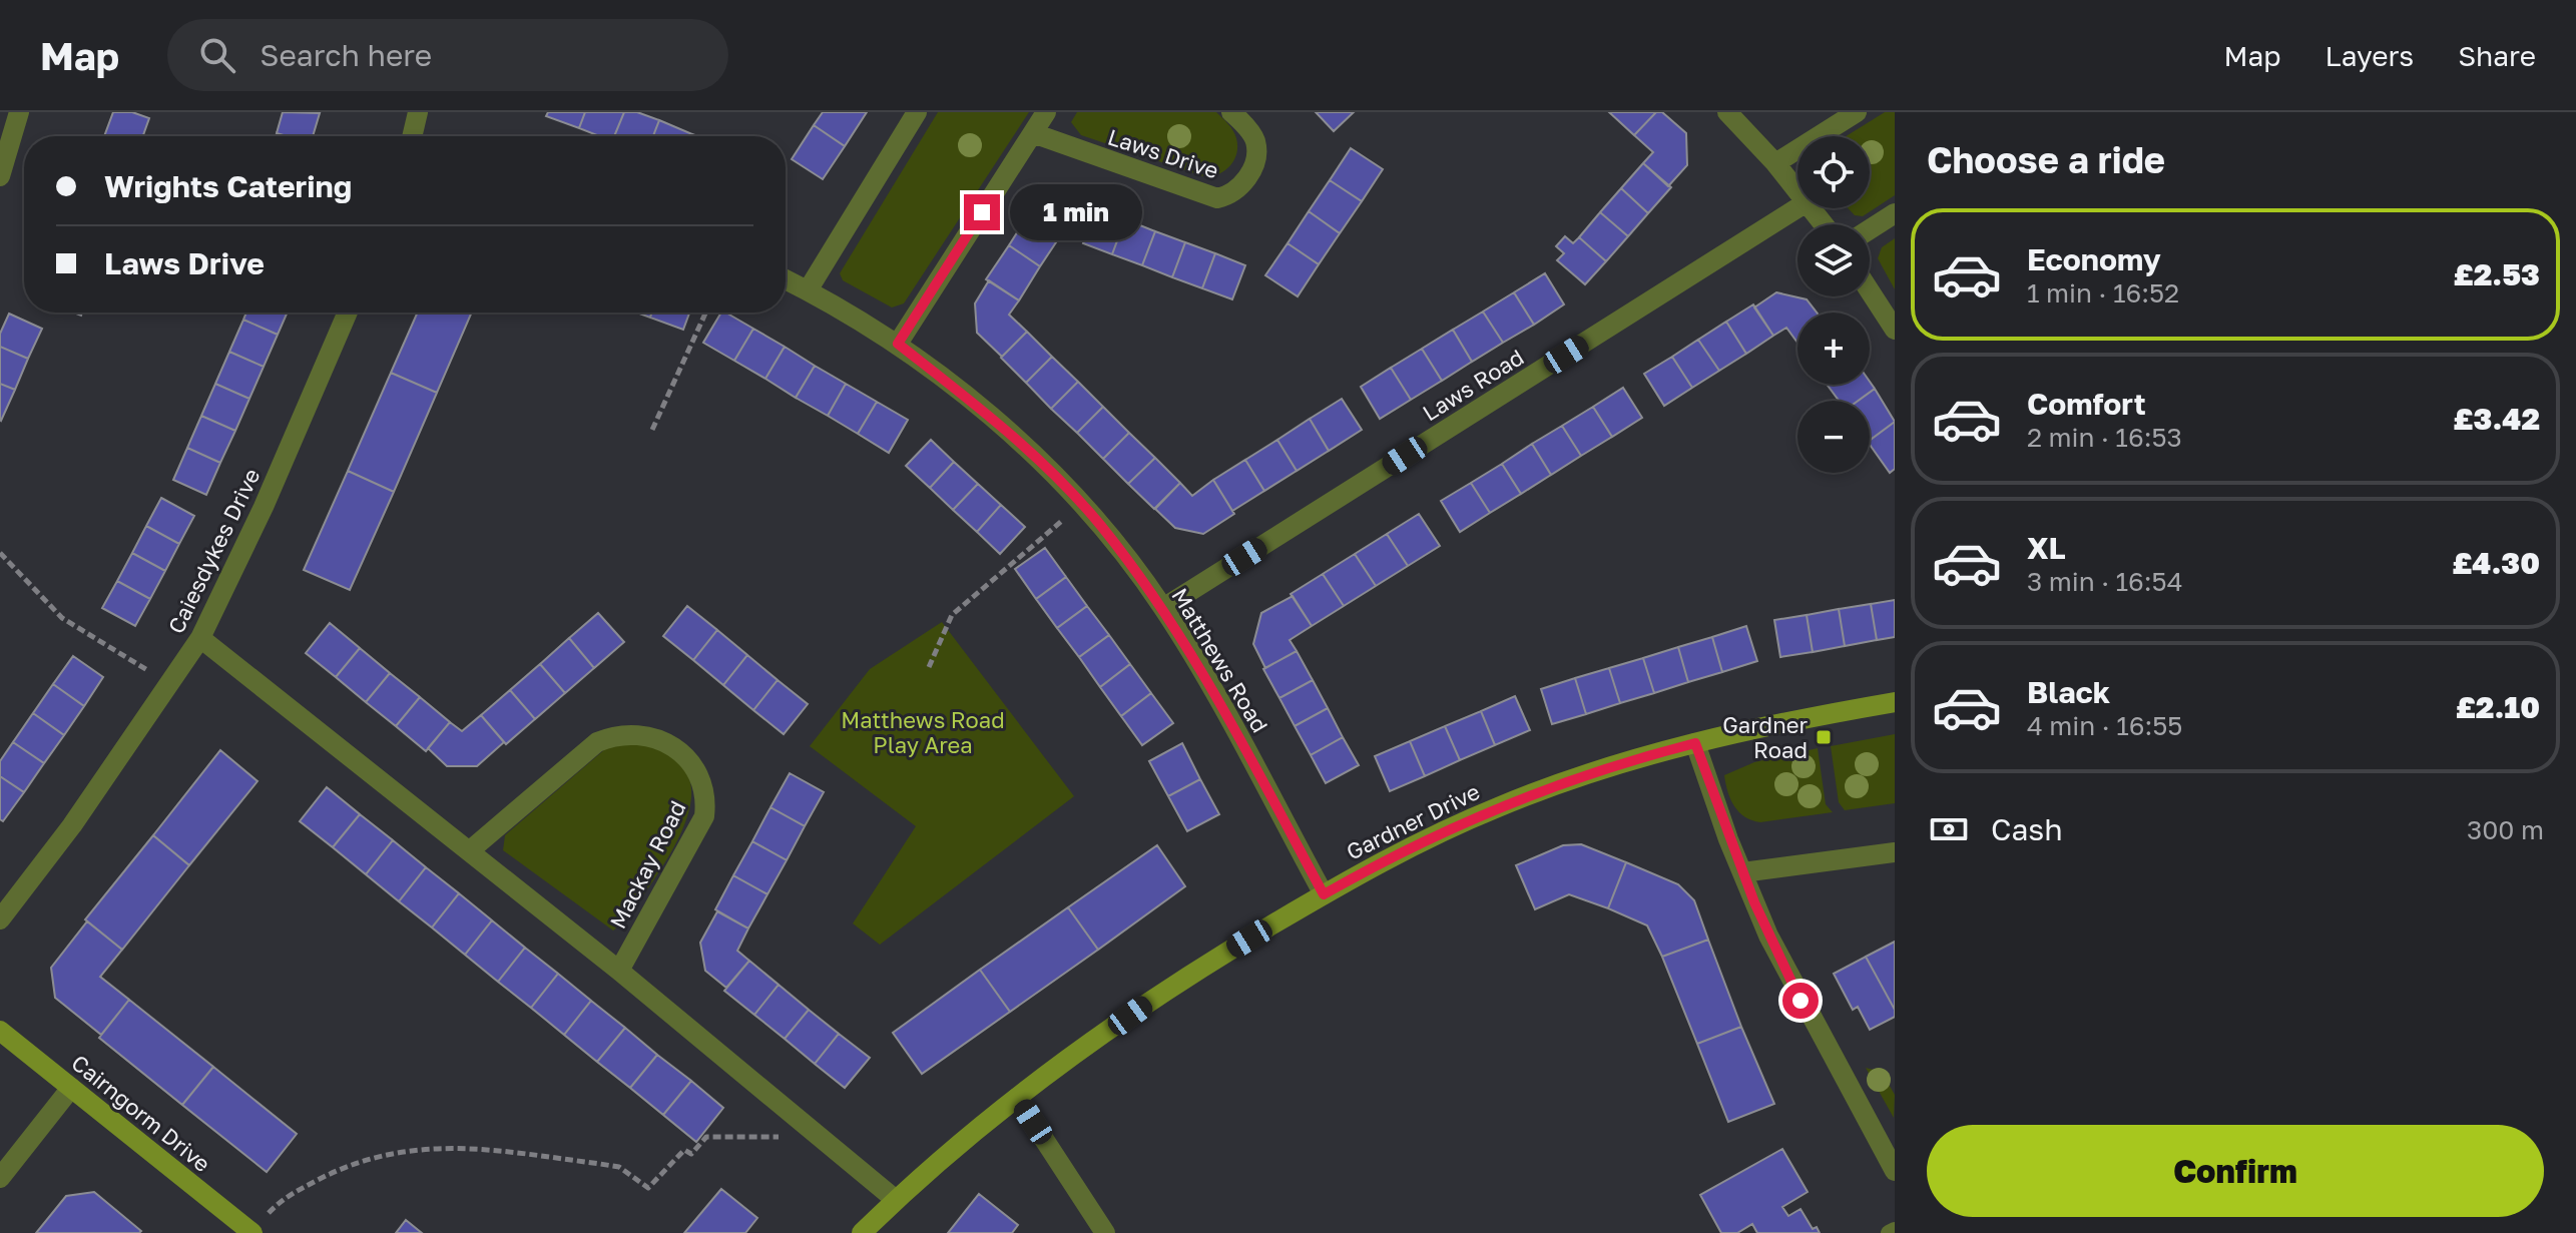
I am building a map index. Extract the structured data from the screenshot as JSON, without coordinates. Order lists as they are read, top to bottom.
{
  "streets": {
    "street": [
      "Laws Drive",
      "Laws Road",
      "Caiesdykes Drive",
      "Matthews Road",
      "Gardner Drive",
      "Mackay Road",
      "Cairngorm Drive"
    ]
  },
  "crossings": [
    ["Laws Road", "Matthews Road"],
    ["Caiesdykes Drive", "Mackay Road"],
    ["Matthews Road", "Gardner Drive"],
    ["Gardner Drive", "Mackay Road"]
  ],
  "parks": ["Matthews Road Play Area"],
  "places": {
    "transit": ["Gardner Road"]
  },
  "page": {
    "header": "Map",
    "search": "Search here",
    "nav": ["Map", "Layers", "Share"],
    "heading": "Choose a ride",
    "map_buttons": ["+", "−"],
    "banner": ["Wrights Catering", "Laws Drive"],
    "bubble": "1 min",
    "list": [
      {
        "name": "Economy",
        "note": "1 min · 16:52",
        "value": "£2.53"
      },
      {
        "name": "Comfort",
        "note": "2 min · 16:53",
        "value": "£3.42"
      },
      {
        "name": "XL",
        "note": "3 min · 16:54",
        "value": "£4.30"
      },
      {
        "name": "Black",
        "note": "4 min · 16:55",
        "value": "£2.10"
      }
    ],
    "pay": ["Cash", "300 m"],
    "buttons": "Confirm"
  }
}
